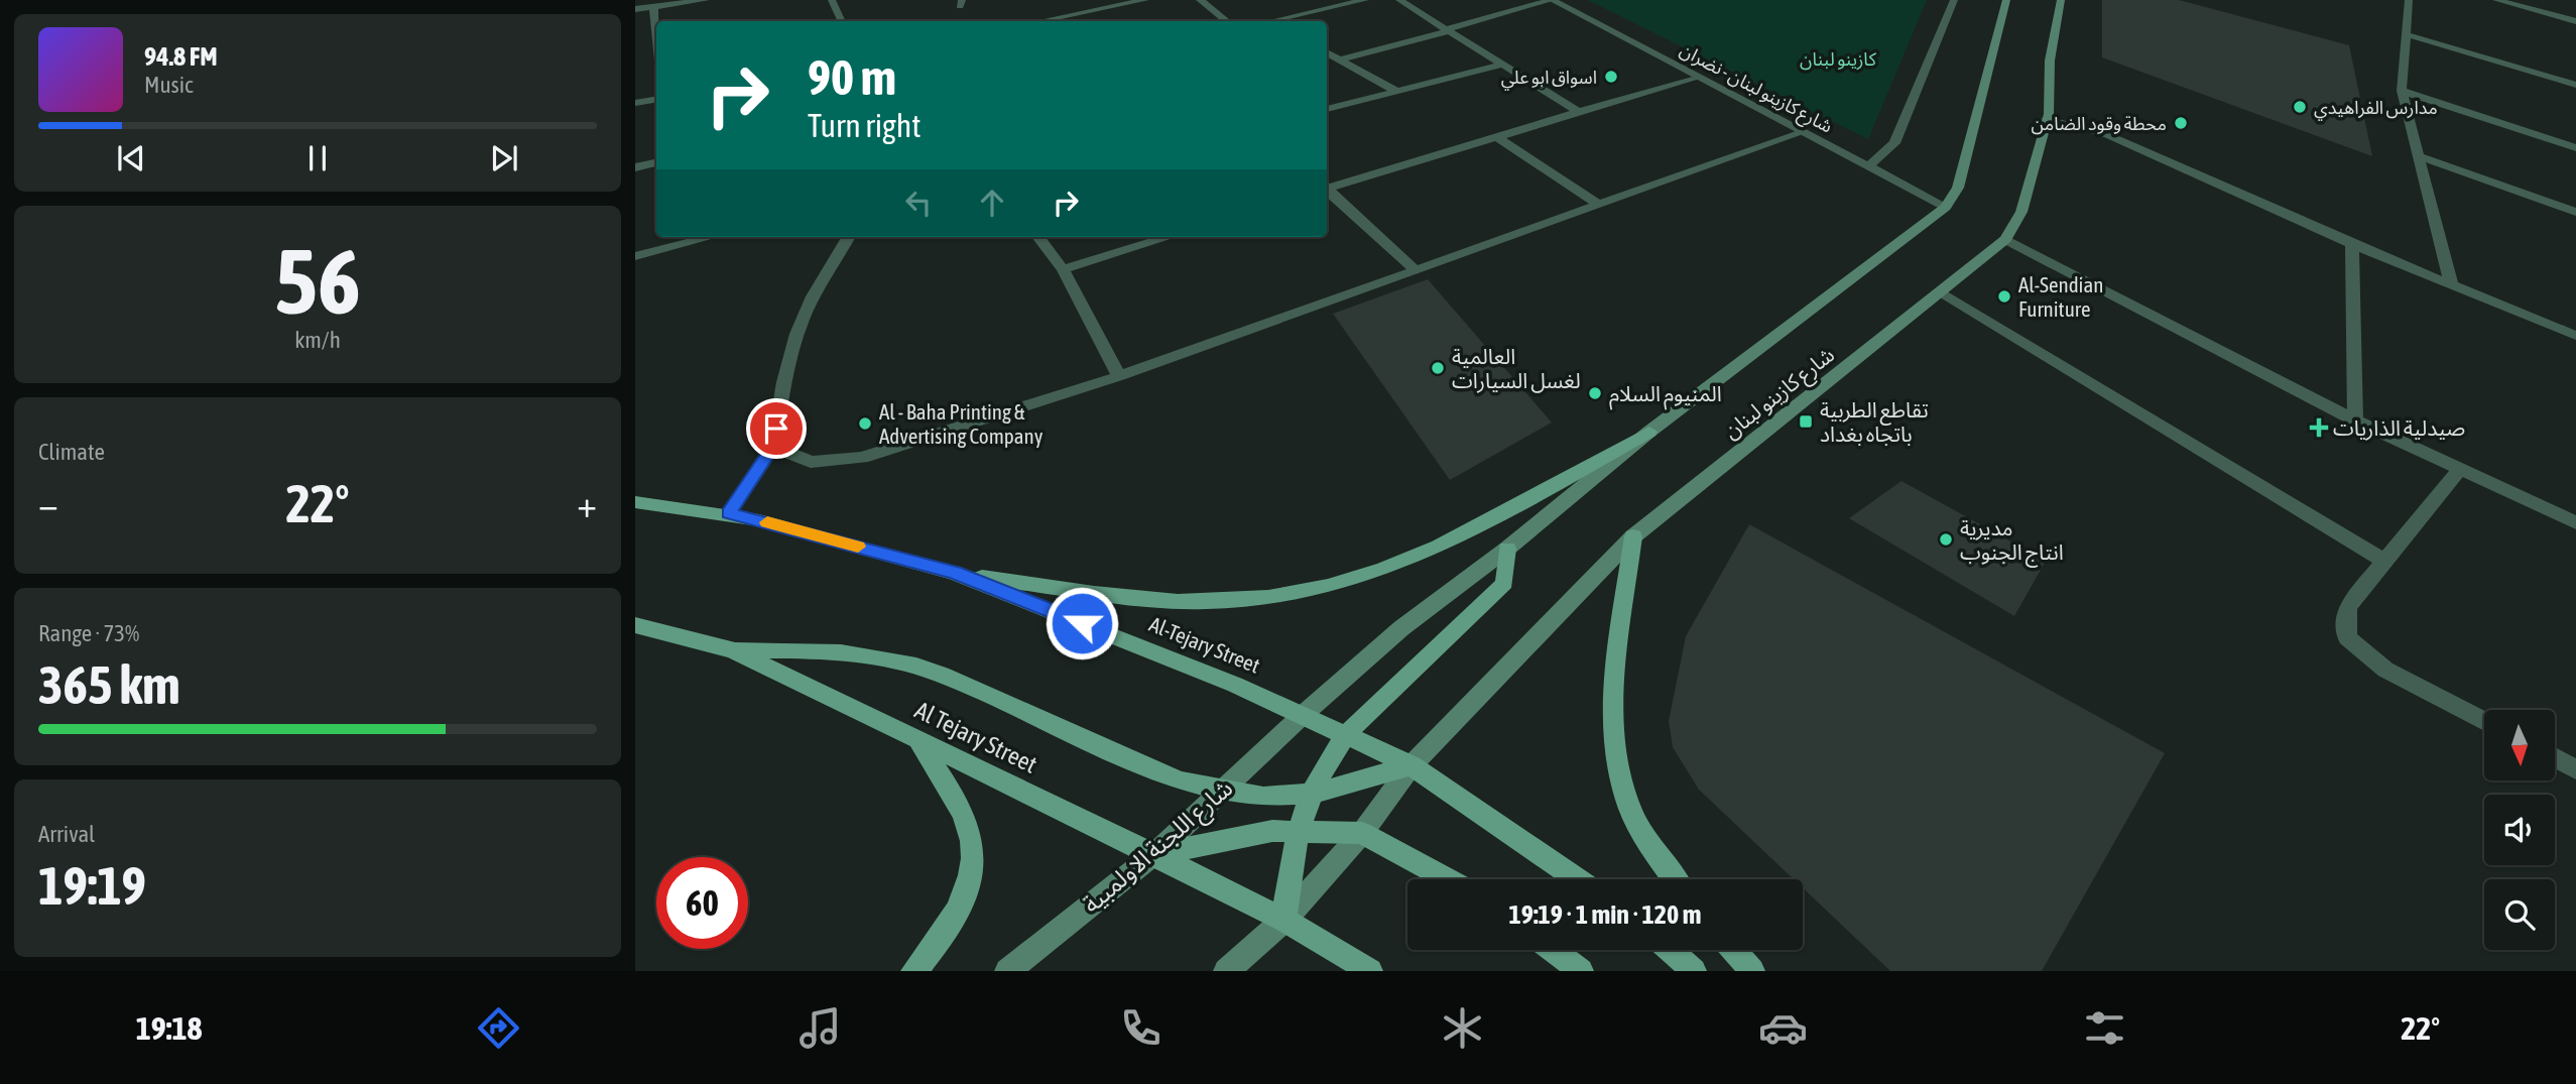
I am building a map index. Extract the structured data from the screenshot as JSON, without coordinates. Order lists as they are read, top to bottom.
{
  "streets": {
    "main road": [
      "شارع كازينو لبنان",
      "Al-Tejary Street",
      "Al Tejary Street",
      "شارع اللجنة الاولمبية"
    ],
    "street": ["شارع كازينو لبنان - نضران"]
  },
  "crossings": [
    ["شارع كازينو لبنان", "Al-Tejary Street"],
    ["شارع كازينو لبنان", "Al Tejary Street"],
    ["Al-Tejary Street", "شارع اللجنة الاولمبية"],
    ["Al Tejary Street", "شارع اللجنة الاولمبية"]
  ],
  "parks": ["كازينو لبنان"],
  "places": {
    "other": [
      "اسواق ابو علي",
      "مدارس الفراهيدي",
      "محطة وقود الضامن",
      "Al-Sendian Furniture",
      "العالمية لغسل السيارات",
      "المنيوم السلام",
      "Al - Baha Printing & Advertising Company",
      "مديرية انتاج الجنوب"
    ],
    "transit": ["تقاطع الطربية باتجاه بغداد"],
    "health": ["صيدلية الذاريات"]
  },
  "north": "bottom",
  "page": {
    "turn": ["90 m", "Turn right"],
    "song": ["94.8 FM", "Music"],
    "tile": [
      ["56", "km/h"],
      "Climate",
      ["Range · 73%", "365 km"],
      ["Arrival", "19:19"]
    ],
    "heat": ["−", "22°", "+"],
    "limit": "60",
    "trip": "19:19 · 1 min · 120 m",
    "tabs": ["19:18", "22°"]
  }
}
